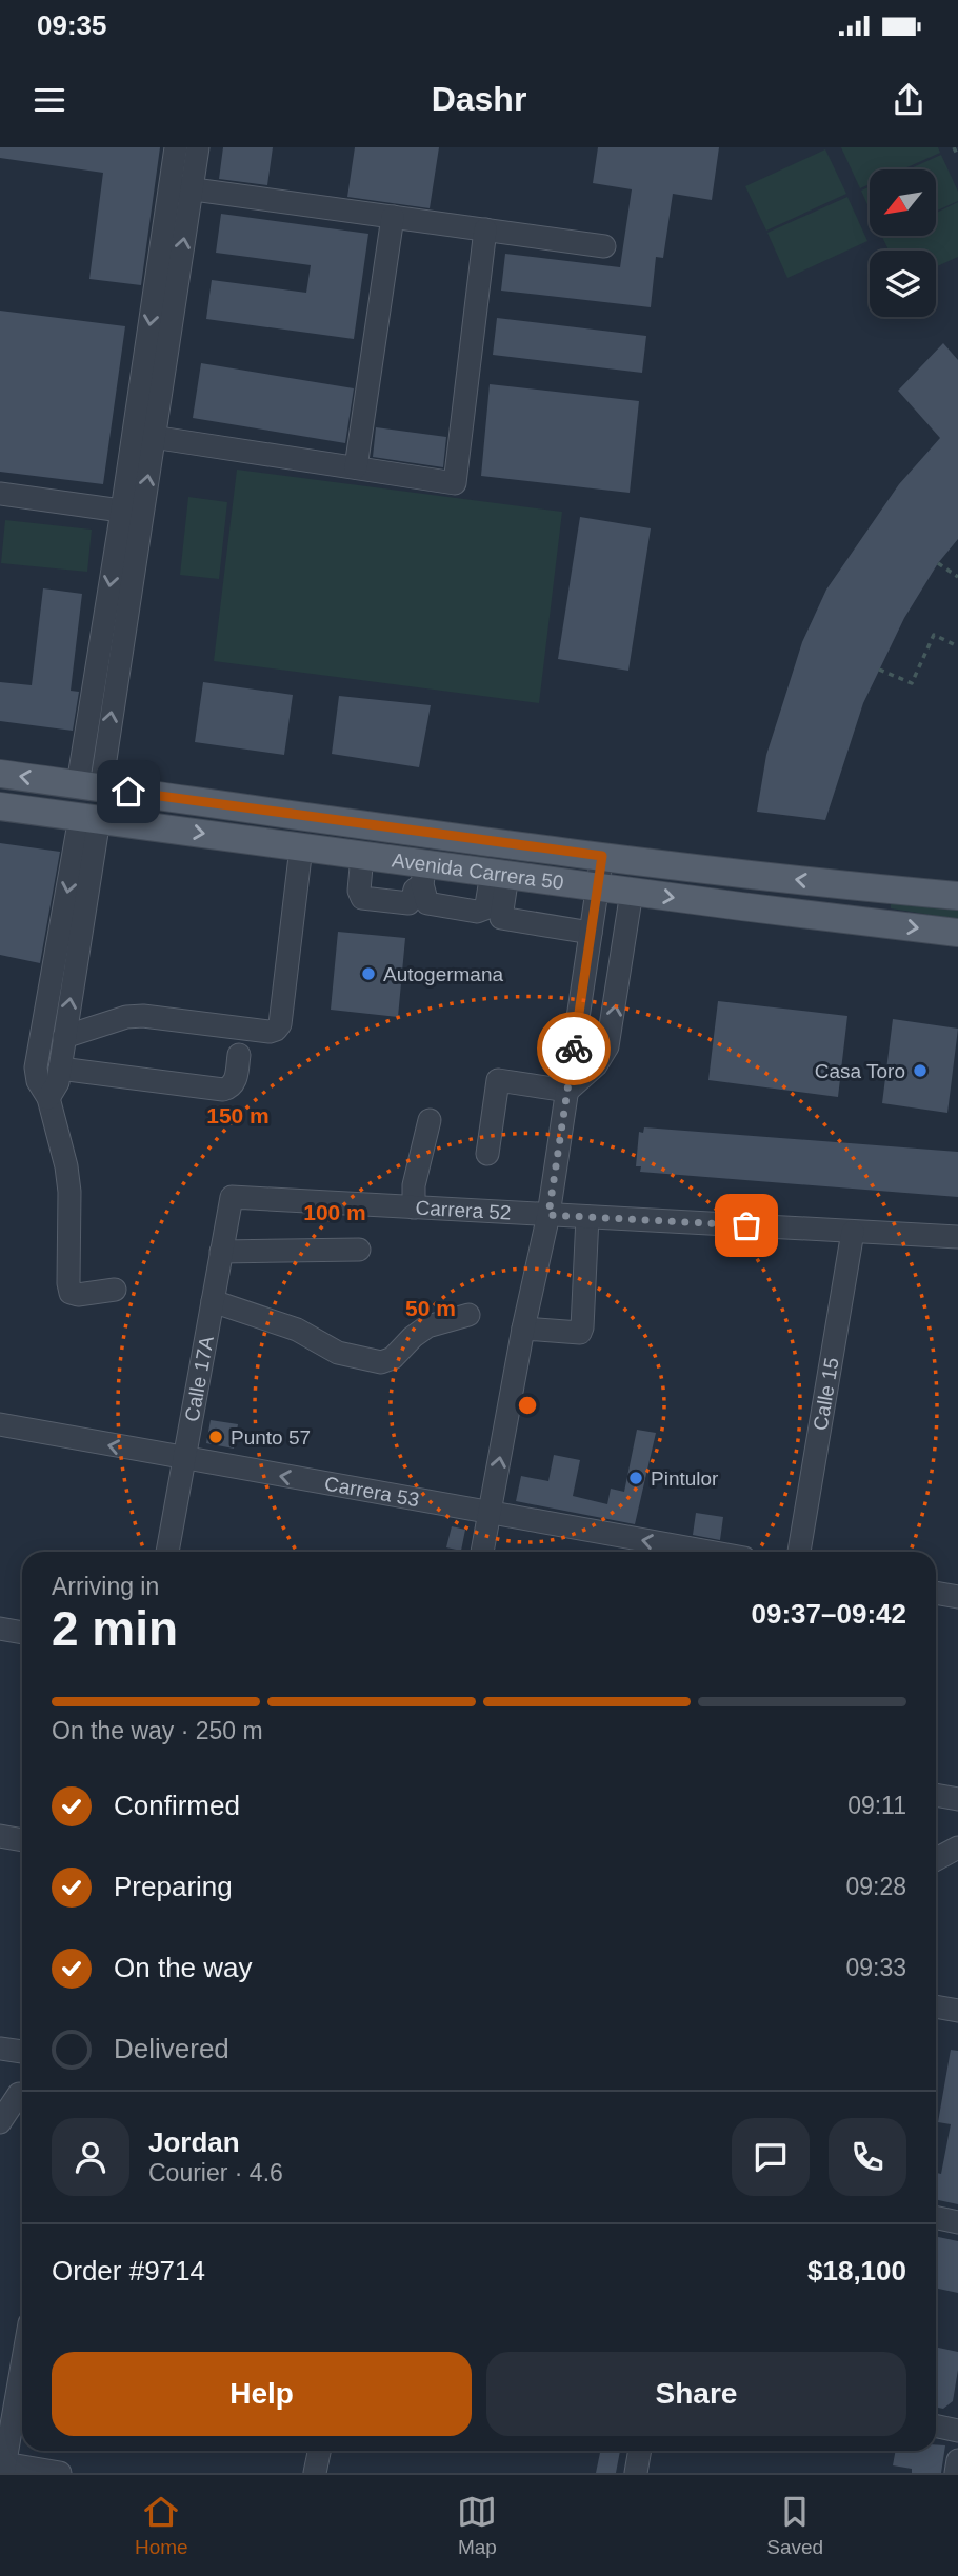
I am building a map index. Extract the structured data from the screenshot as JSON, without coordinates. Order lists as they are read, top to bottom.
{
  "streets": {
    "main road": ["Avenida Carrera 50"],
    "street": [
      "Carrera 52",
      "Calle 17A",
      "Calle 15",
      "Carrera 53"
    ]
  },
  "crossings": [
    ["Carrera 52", "Calle 17A"],
    ["Carrera 52", "Calle 15"],
    ["Calle 17A", "Carrera 53"]
  ],
  "one_way": ["Carrera 53"],
  "places": [
    "Autogermana",
    "Casa Toro",
    "Punto 57",
    "Pintulor"
  ],
  "north": "bottom left",
  "page": {
    "status": "09:35",
    "header": "Dashr",
    "heading": ["2 min", "Arriving in", "09:37–09:42"],
    "panel": [
      "Jordan",
      "Courier · 4.6",
      "Order #9714",
      "$18,100"
    ],
    "bar": "On the way · 250 m",
    "list": [
      ["Confirmed", "09:11"],
      ["Preparing", "09:28"],
      ["On the way", "09:33"],
      "Delivered"
    ],
    "buttons": ["Help", "Share"],
    "tabs": ["Home", "Map", "Saved"]
  },
  "rings": ["150 m", "100 m", "50 m"]
}
